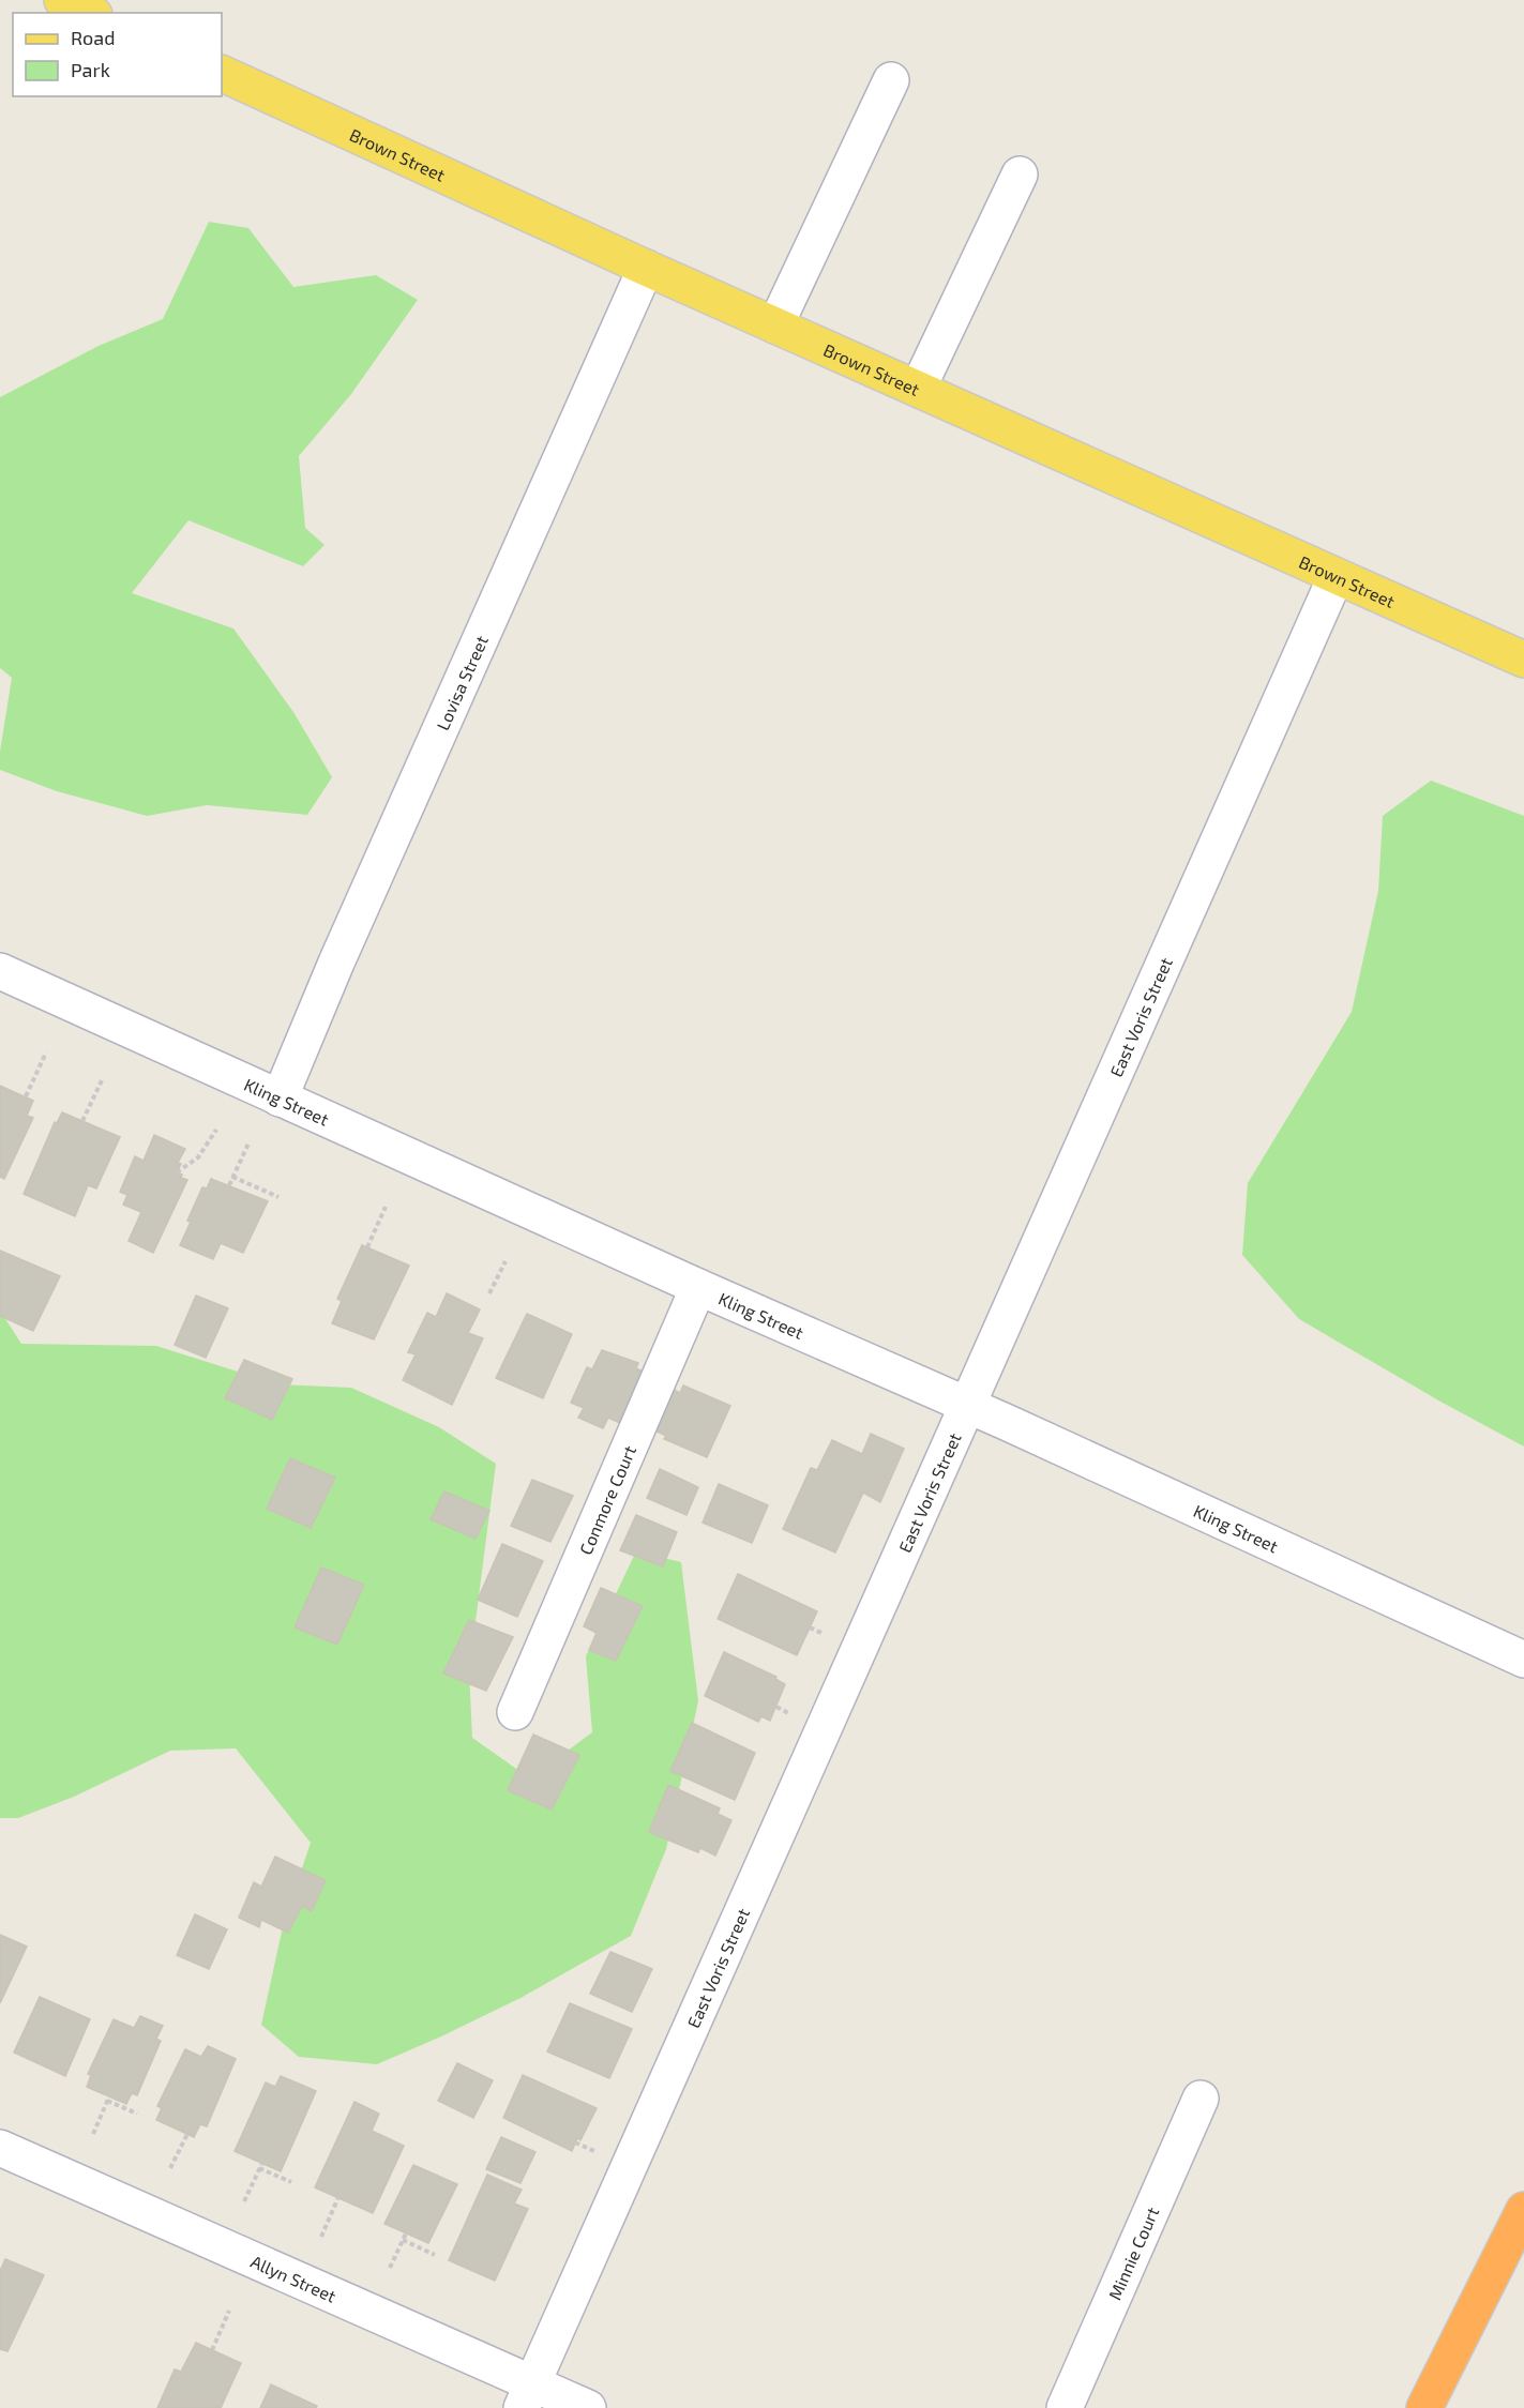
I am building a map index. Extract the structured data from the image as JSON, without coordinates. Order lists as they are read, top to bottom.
{
  "streets": {
    "main road": ["Brown Street"],
    "street": [
      "Lovisa Street",
      "East Voris Street",
      "Kling Street",
      "Conmore Court",
      "Minnie Court",
      "Allyn Street"
    ]
  },
  "crossings": [
    ["Brown Street", "Lovisa Street"],
    ["Brown Street", "East Voris Street"],
    ["Lovisa Street", "Kling Street"],
    ["East Voris Street", "Kling Street"],
    ["East Voris Street", "Allyn Street"],
    ["Kling Street", "Conmore Court"]
  ],
  "legend": ["Road", "Park"]
}
